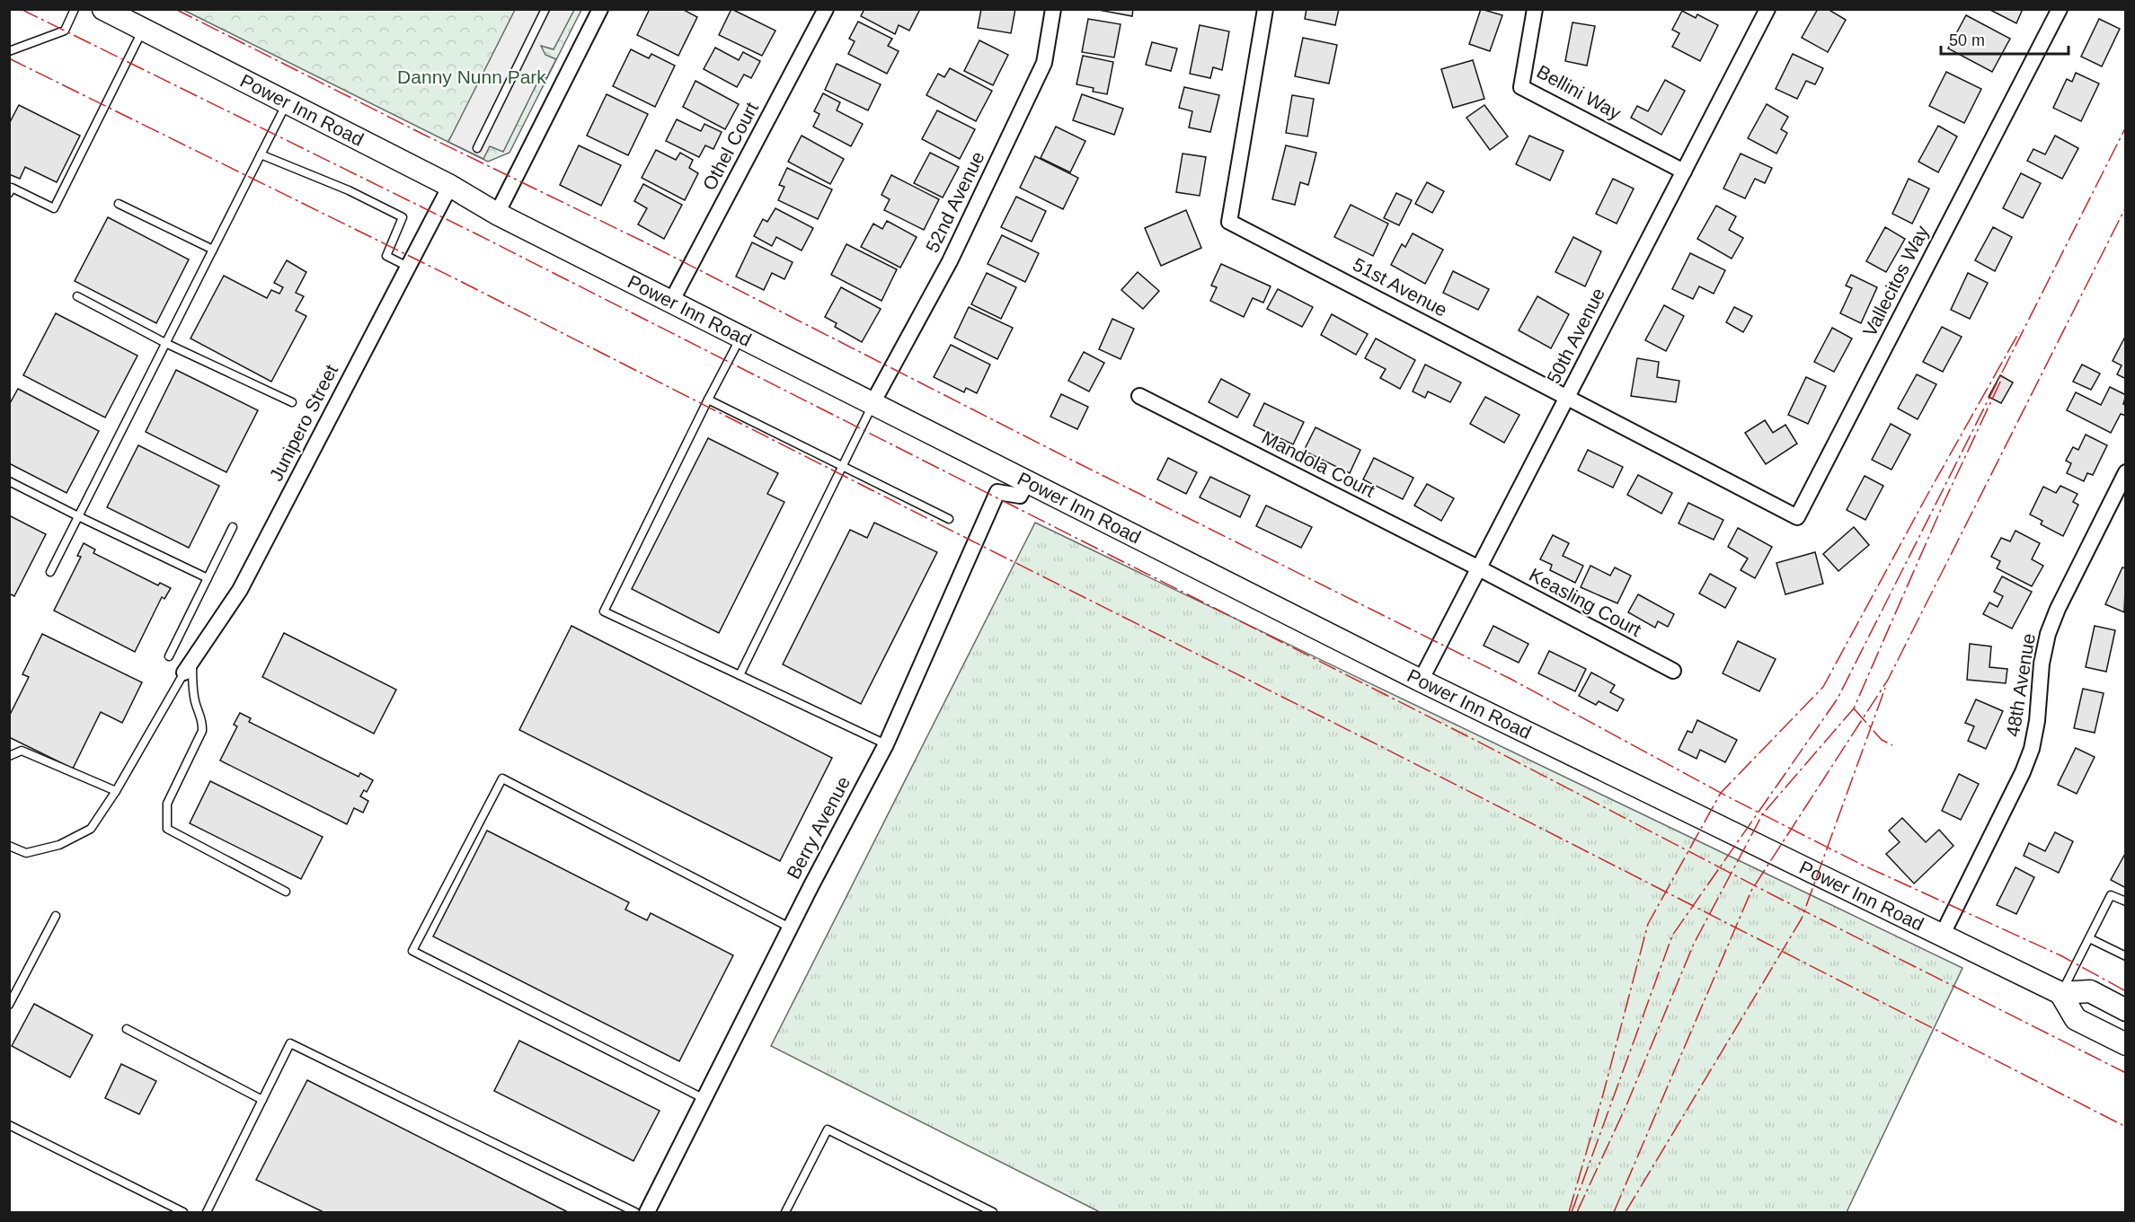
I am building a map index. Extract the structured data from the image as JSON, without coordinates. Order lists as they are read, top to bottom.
{
  "streets": {
    "main road": ["Power Inn Road"],
    "street": [
      "Bellini Way",
      "Othel Court",
      "52nd Avenue",
      "Vallecitos Way",
      "51st Avenue",
      "50th Avenue",
      "Junipero Street",
      "Mandola Court",
      "Keasling Court",
      "48th Avenue",
      "Berry Avenue"
    ]
  },
  "crossings": [
    ["Bellini Way", "50th Avenue"],
    ["Power Inn Road", "Othel Court"],
    ["Power Inn Road", "52nd Avenue"],
    ["Power Inn Road", "50th Avenue"],
    ["Power Inn Road", "Junipero Street"],
    ["Power Inn Road", "48th Avenue"],
    ["Power Inn Road", "Berry Avenue"],
    ["Vallecitos Way", "51st Avenue"],
    ["51st Avenue", "50th Avenue"],
    ["50th Avenue", "Mandola Court"],
    ["50th Avenue", "Keasling Court"],
    ["Mandola Court", "Keasling Court"]
  ],
  "parks": ["Danny Nunn Park"],
  "scale_bar": "50 m"
}
